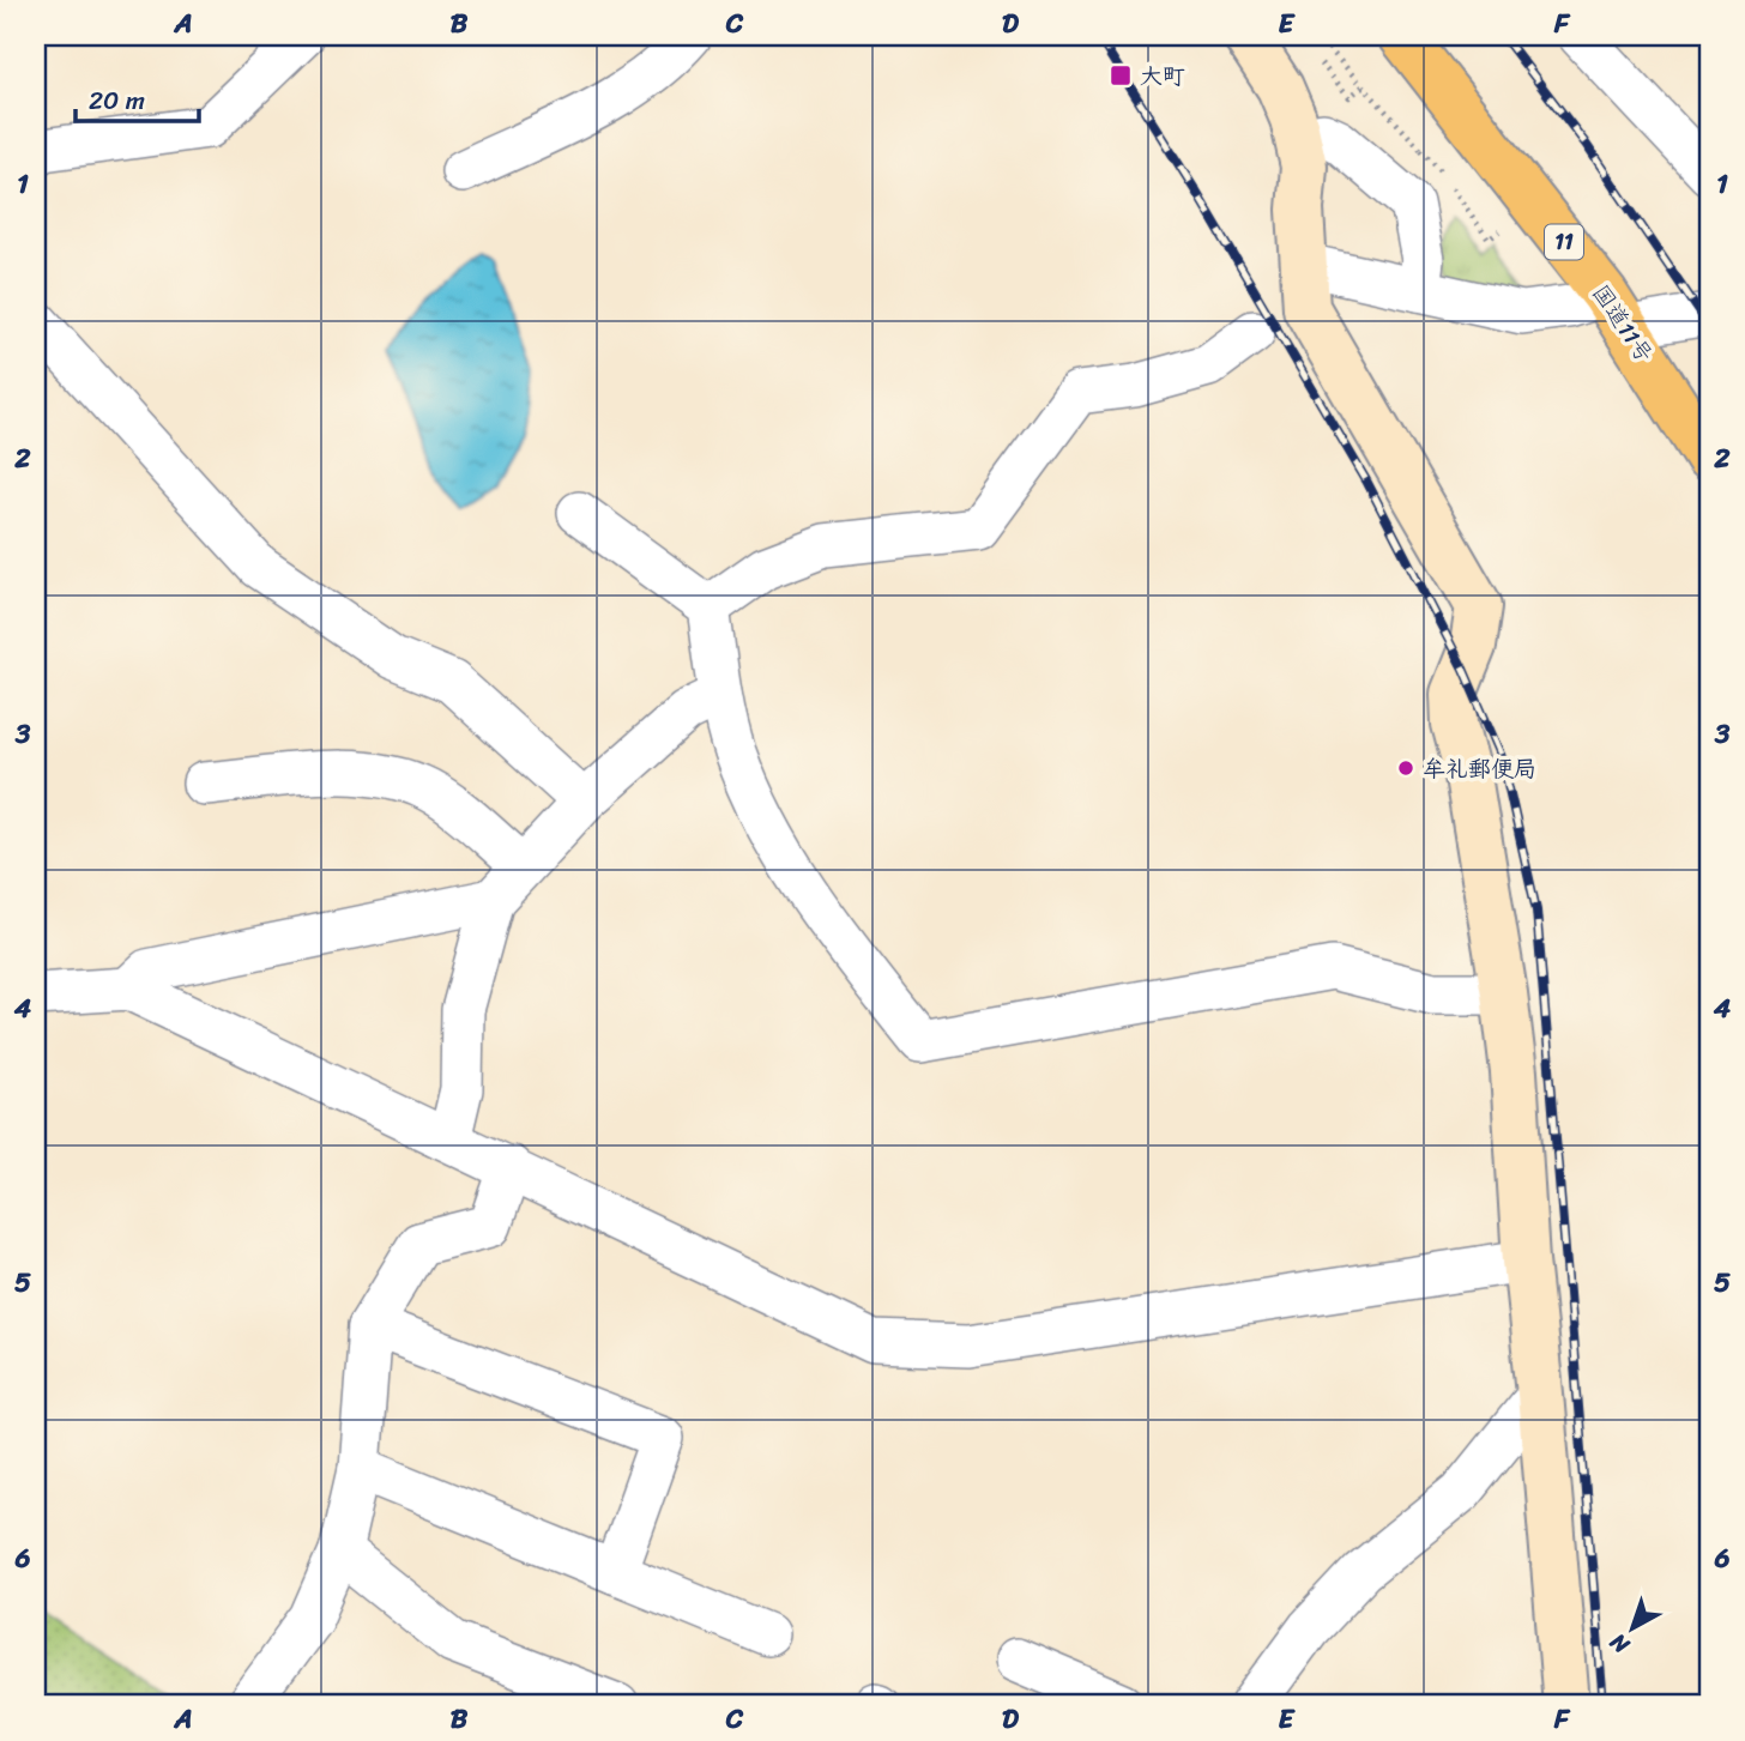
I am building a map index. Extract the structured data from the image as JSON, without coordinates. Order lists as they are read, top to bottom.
{
  "streets": {
    "highway": ["11", "国道11号"]
  },
  "places": {
    "transit": ["大町"],
    "other": ["牟礼郵便局"]
  },
  "scale_bar": "20 m",
  "north": "bottom left",
  "grid": {
    "columns": [
      "A",
      "B",
      "C",
      "D",
      "E",
      "F"
    ],
    "rows": [
      "1",
      "2",
      "3",
      "4",
      "5",
      "6"
    ]
  }
}
